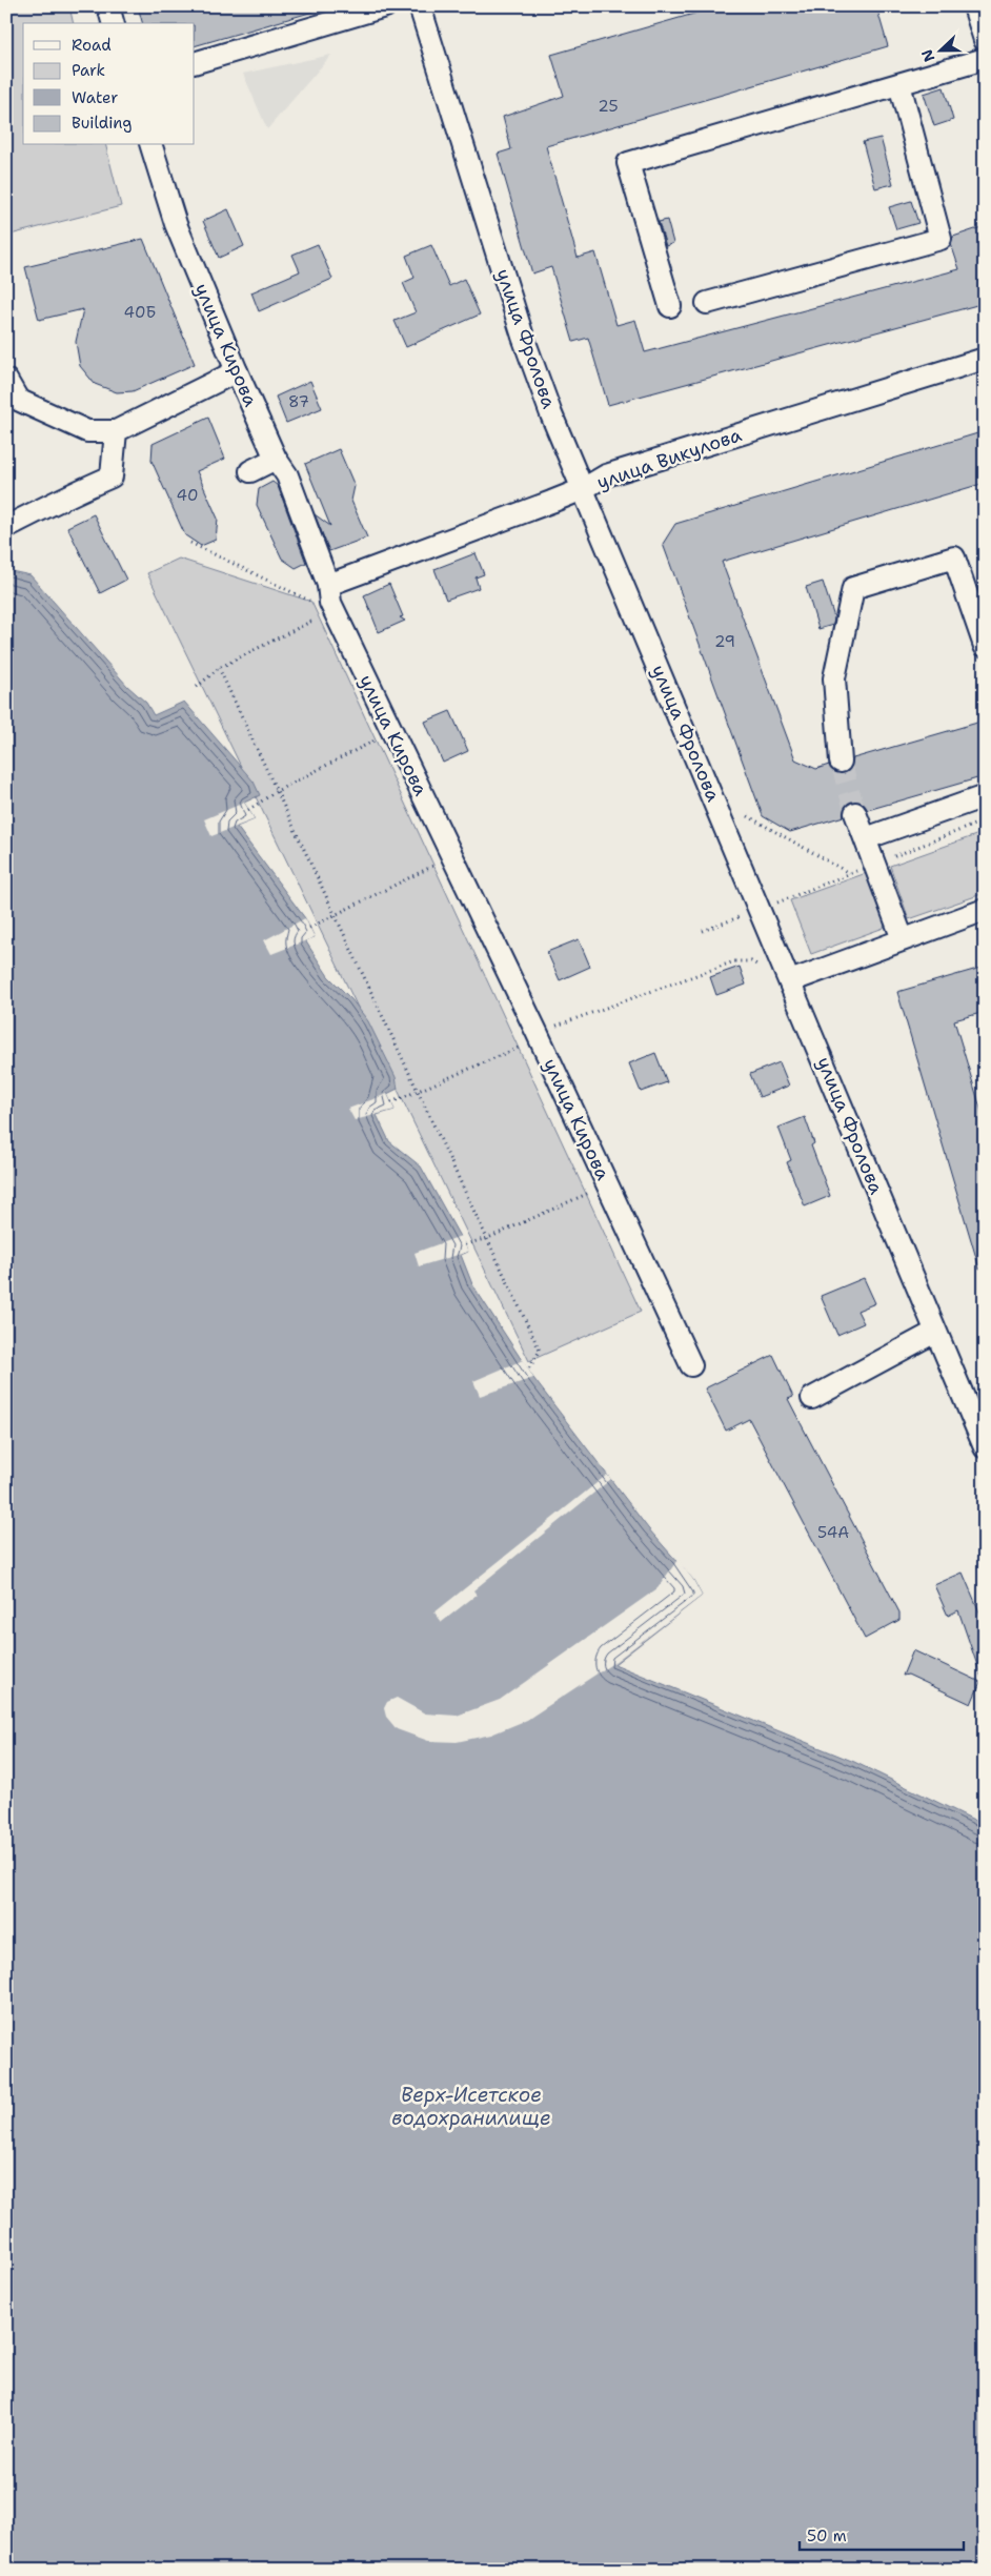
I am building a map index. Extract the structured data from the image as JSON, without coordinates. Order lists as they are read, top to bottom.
{
  "streets": {
    "street": ["улица Фролова", "улица Кирова", "улица Викулова"]
  },
  "crossings": [
    ["улица Фролова", "улица Викулова"],
    ["улица Кирова", "улица Викулова"]
  ],
  "water": ["Верх-Исетское водохранилище"],
  "house_numbers": [
    "25",
    "40Б",
    "87",
    "40",
    "29",
    "54А"
  ],
  "legend": [
    "Road",
    "Park",
    "Water",
    "Building"
  ],
  "scale_bar": "50 m",
  "north": "left"
}
